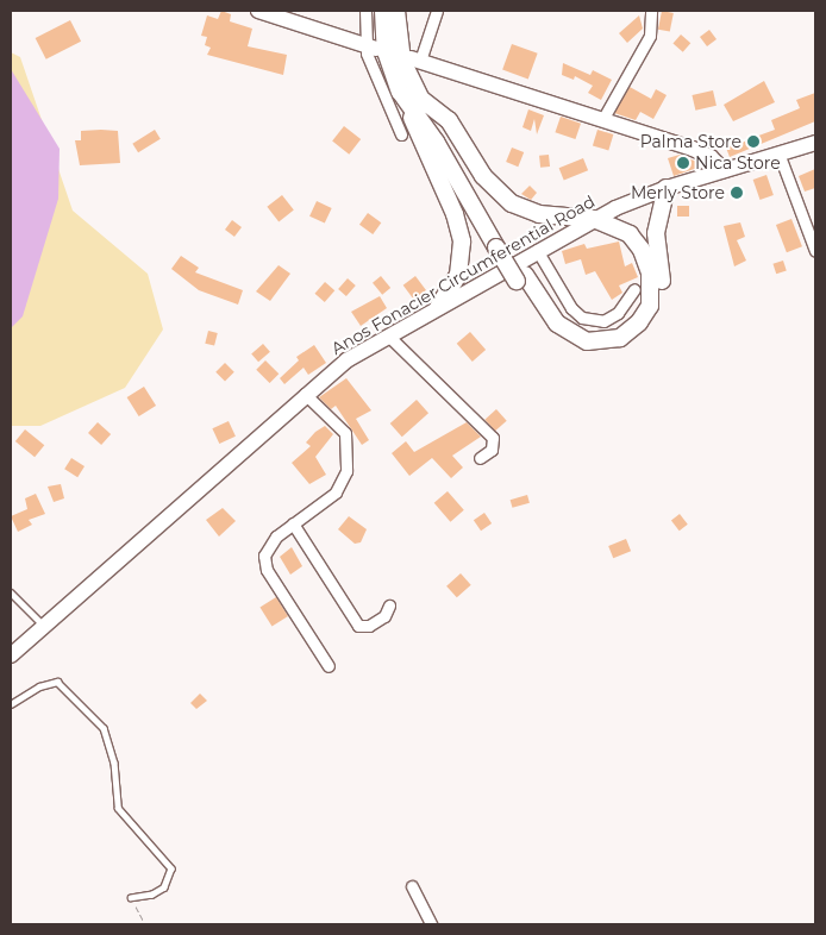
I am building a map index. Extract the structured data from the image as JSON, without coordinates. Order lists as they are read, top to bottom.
{
  "streets": {
    "main road": ["Anos Fonacier Circumferential Road"]
  },
  "places": ["Palma Store", "Nica Store", "Merly Store"]
}
